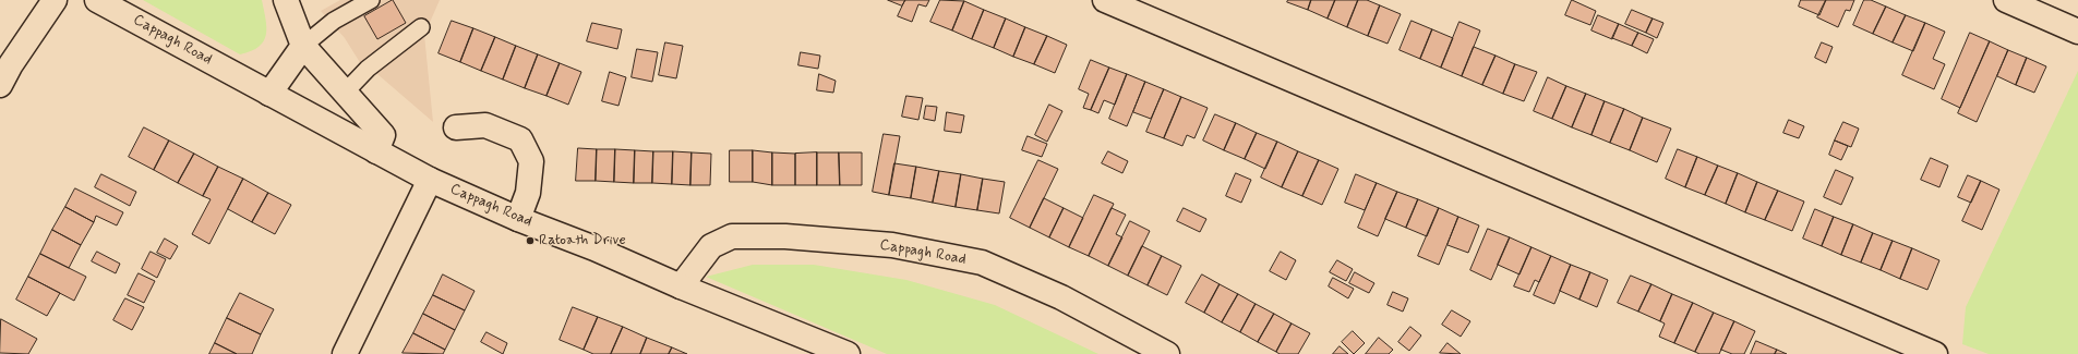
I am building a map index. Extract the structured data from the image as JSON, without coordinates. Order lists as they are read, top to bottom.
{
  "streets": {
    "street": ["Cappagh Road"]
  },
  "places": ["Ratoath Drive"]
}
